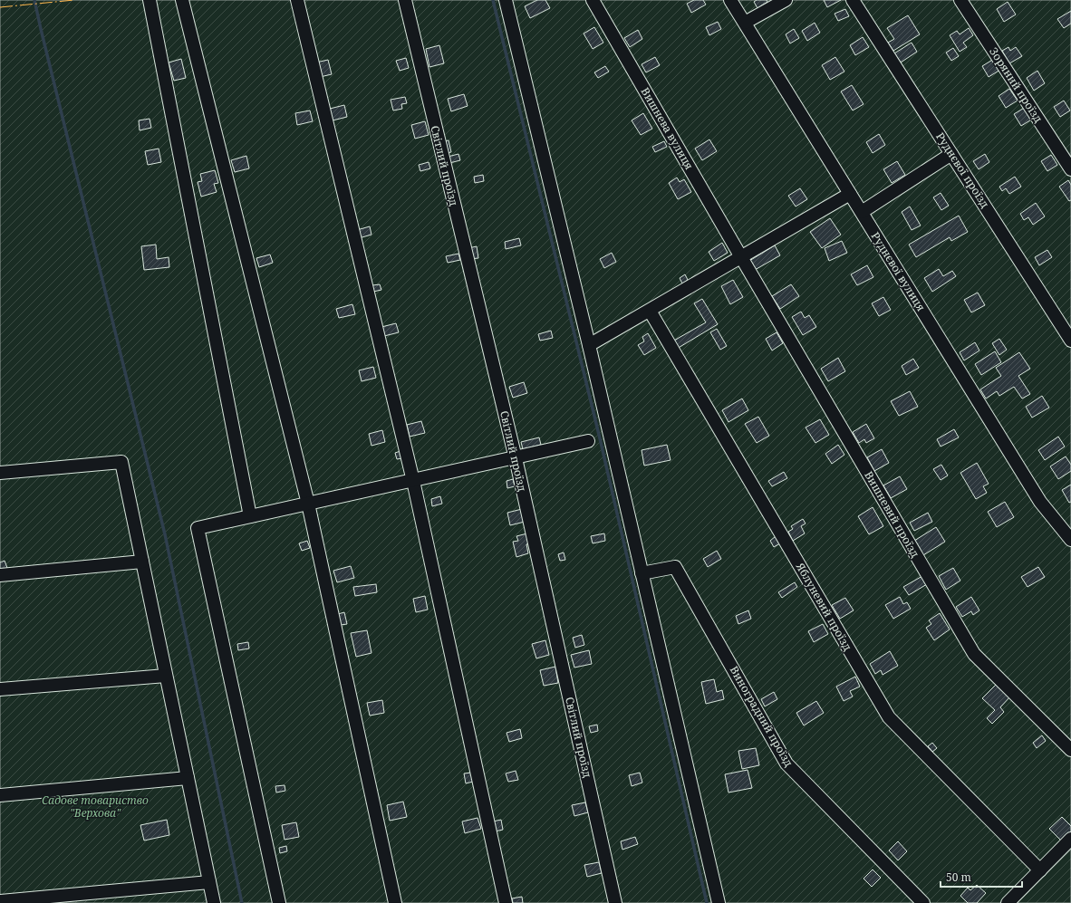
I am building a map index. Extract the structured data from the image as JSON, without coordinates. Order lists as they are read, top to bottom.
{
  "streets": {
    "street": [
      "Зоряний проїзд",
      "Вишнева вулиця",
      "Світлий проїзд",
      "Руднєвої проїзд",
      "Руднєвої вулиця",
      "Вишневий проїзд",
      "Яблуневий проїзд",
      "Виноградний проїзд"
    ]
  },
  "crossings": [
    ["Вишнева вулиця", "Вишневий проїзд"]
  ],
  "parks": ["Садове товариство \"Верхова\""],
  "scale_bar": "50 m"
}
